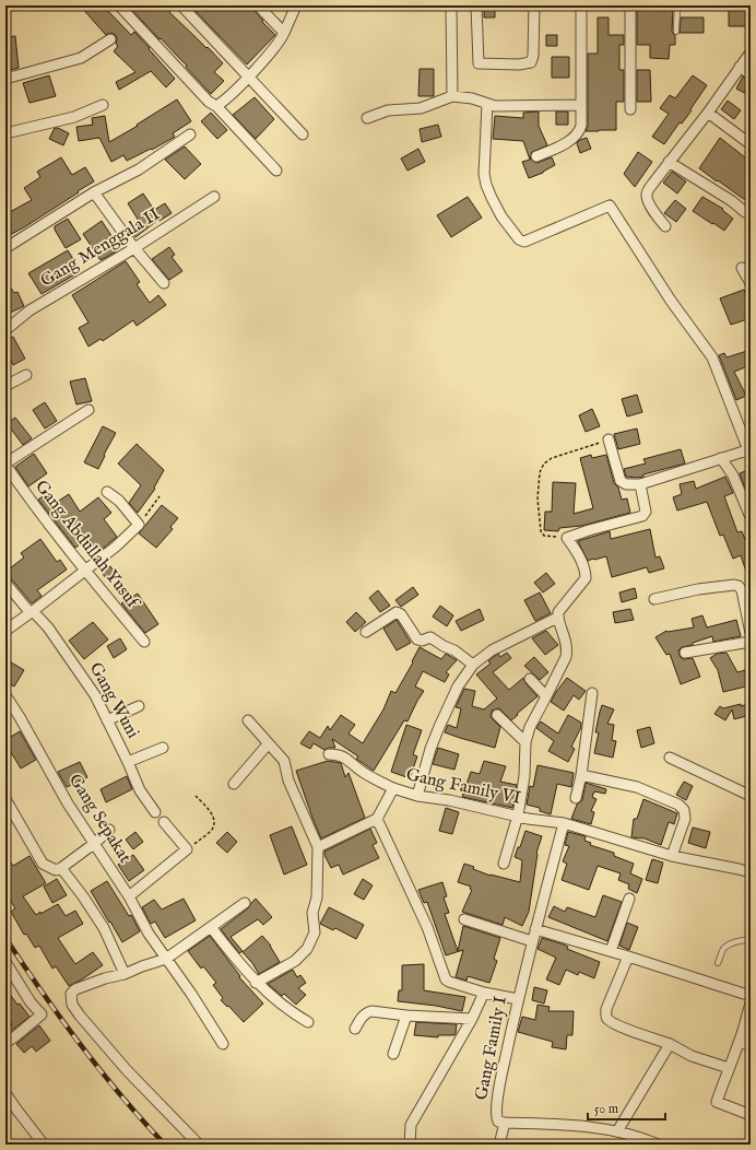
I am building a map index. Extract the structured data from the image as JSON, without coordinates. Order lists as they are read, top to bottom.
{
  "streets": {
    "street": [
      "Gang Menggala II",
      "Gang Abdullah Yusuf",
      "Gang Wuni",
      "Gang Family VI",
      "Gang Sepakat",
      "Gang Family I"
    ]
  },
  "crossings": [
    ["Gang Family VI", "Gang Family I"]
  ],
  "scale_bar": "50 m"
}
